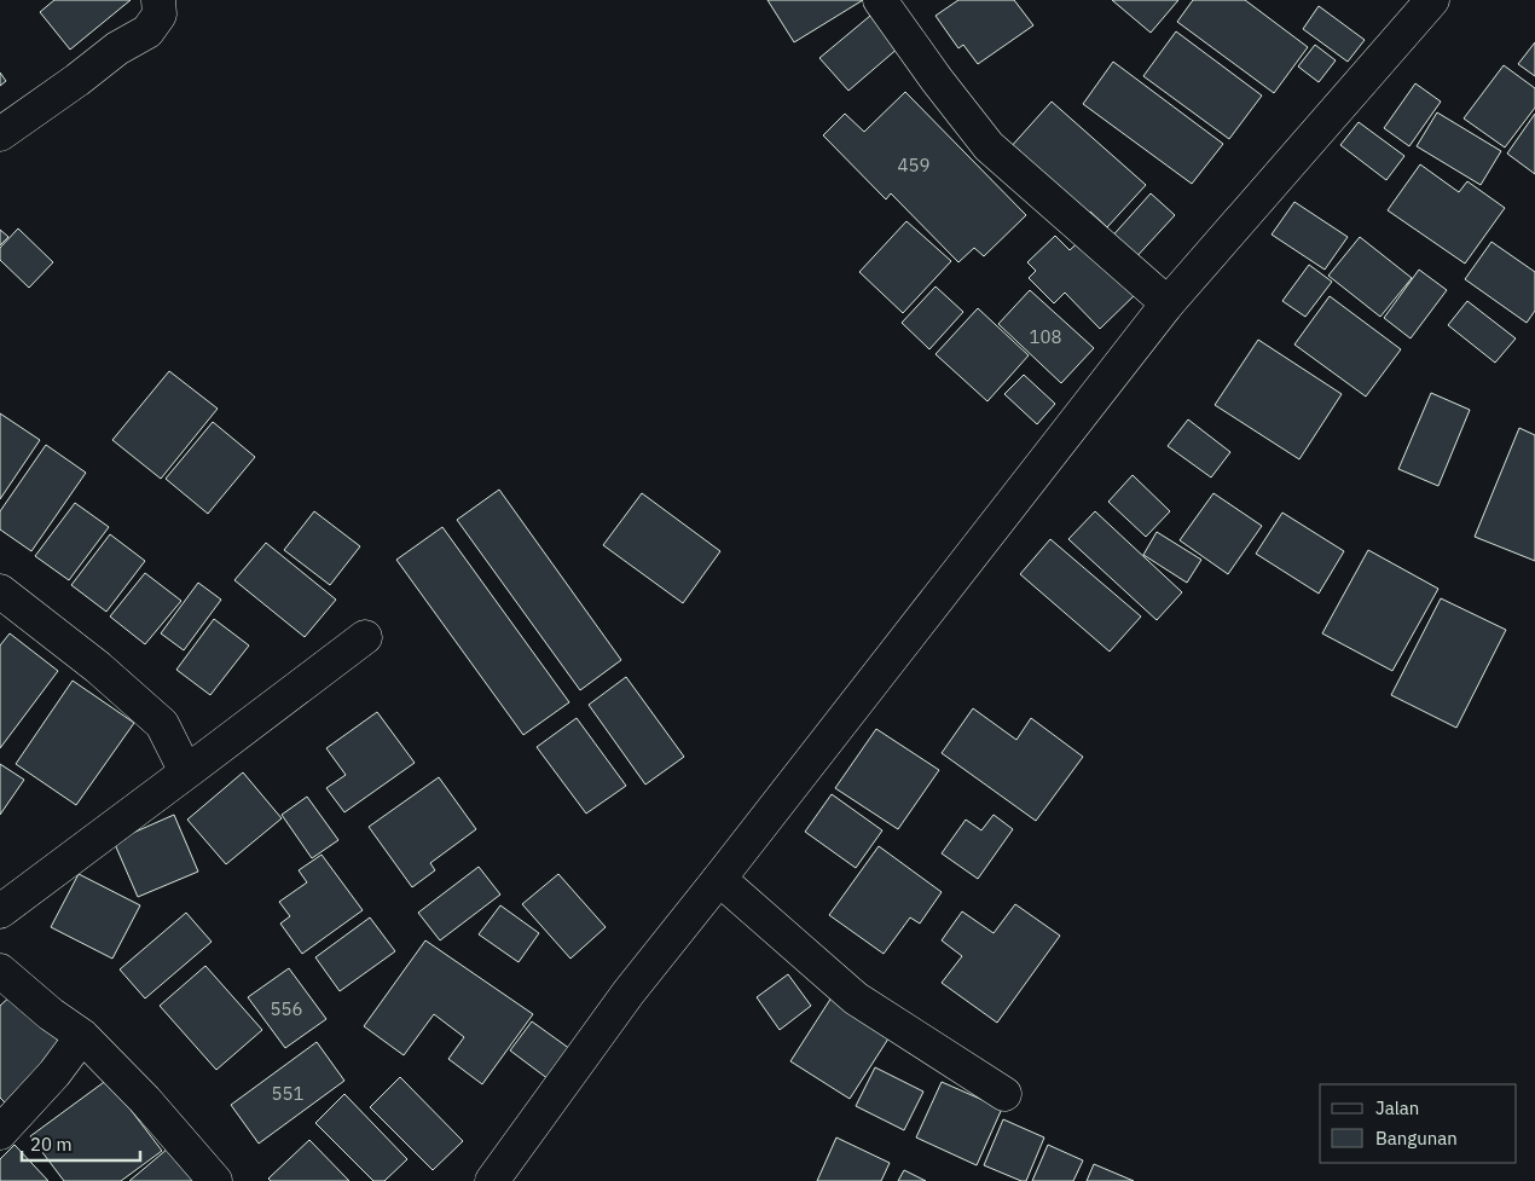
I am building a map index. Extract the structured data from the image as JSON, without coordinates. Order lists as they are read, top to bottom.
{
  "house_numbers": [
    "459",
    "108",
    "556",
    "551"
  ],
  "legend": ["Jalan", "Bangunan"],
  "scale_bar": "20 m"
}
